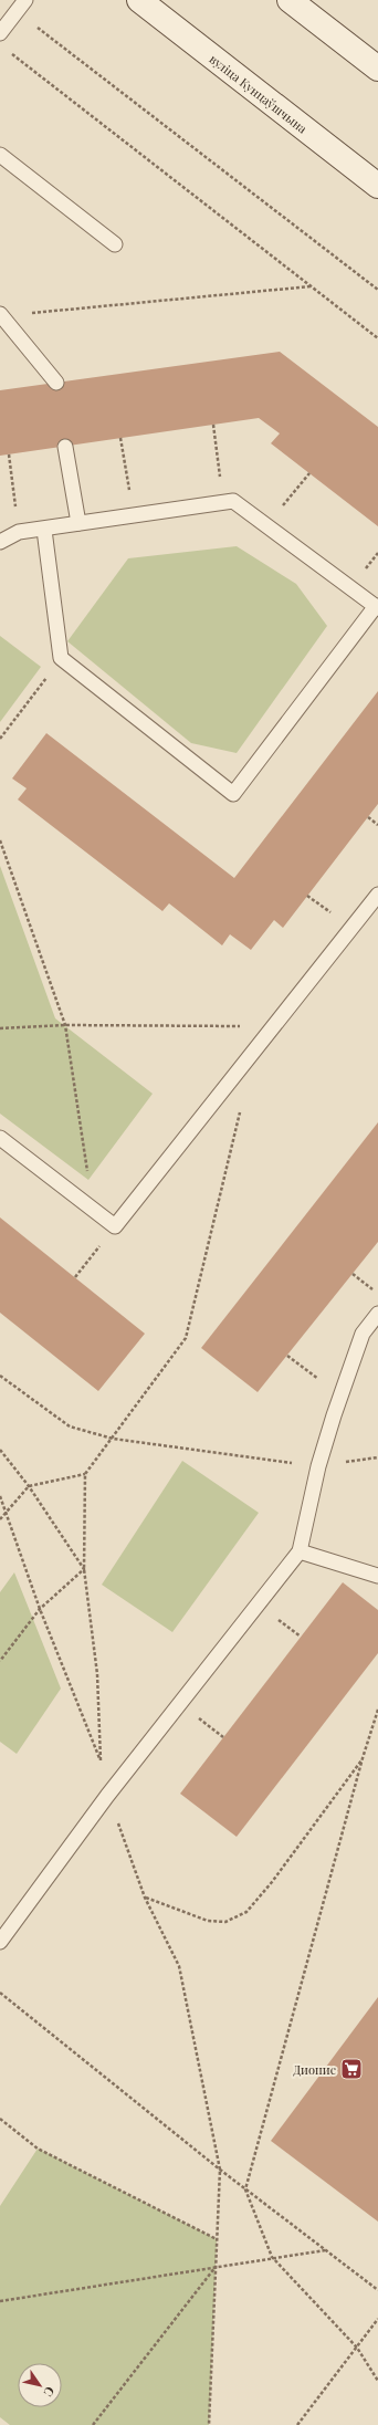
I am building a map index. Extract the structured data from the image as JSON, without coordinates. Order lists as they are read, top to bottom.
{
  "streets": {
    "main road": ["вуліца Кунцаўшчына"]
  },
  "places": {
    "supermarket": ["Дионис"]
  },
  "north": "bottom right"
}
